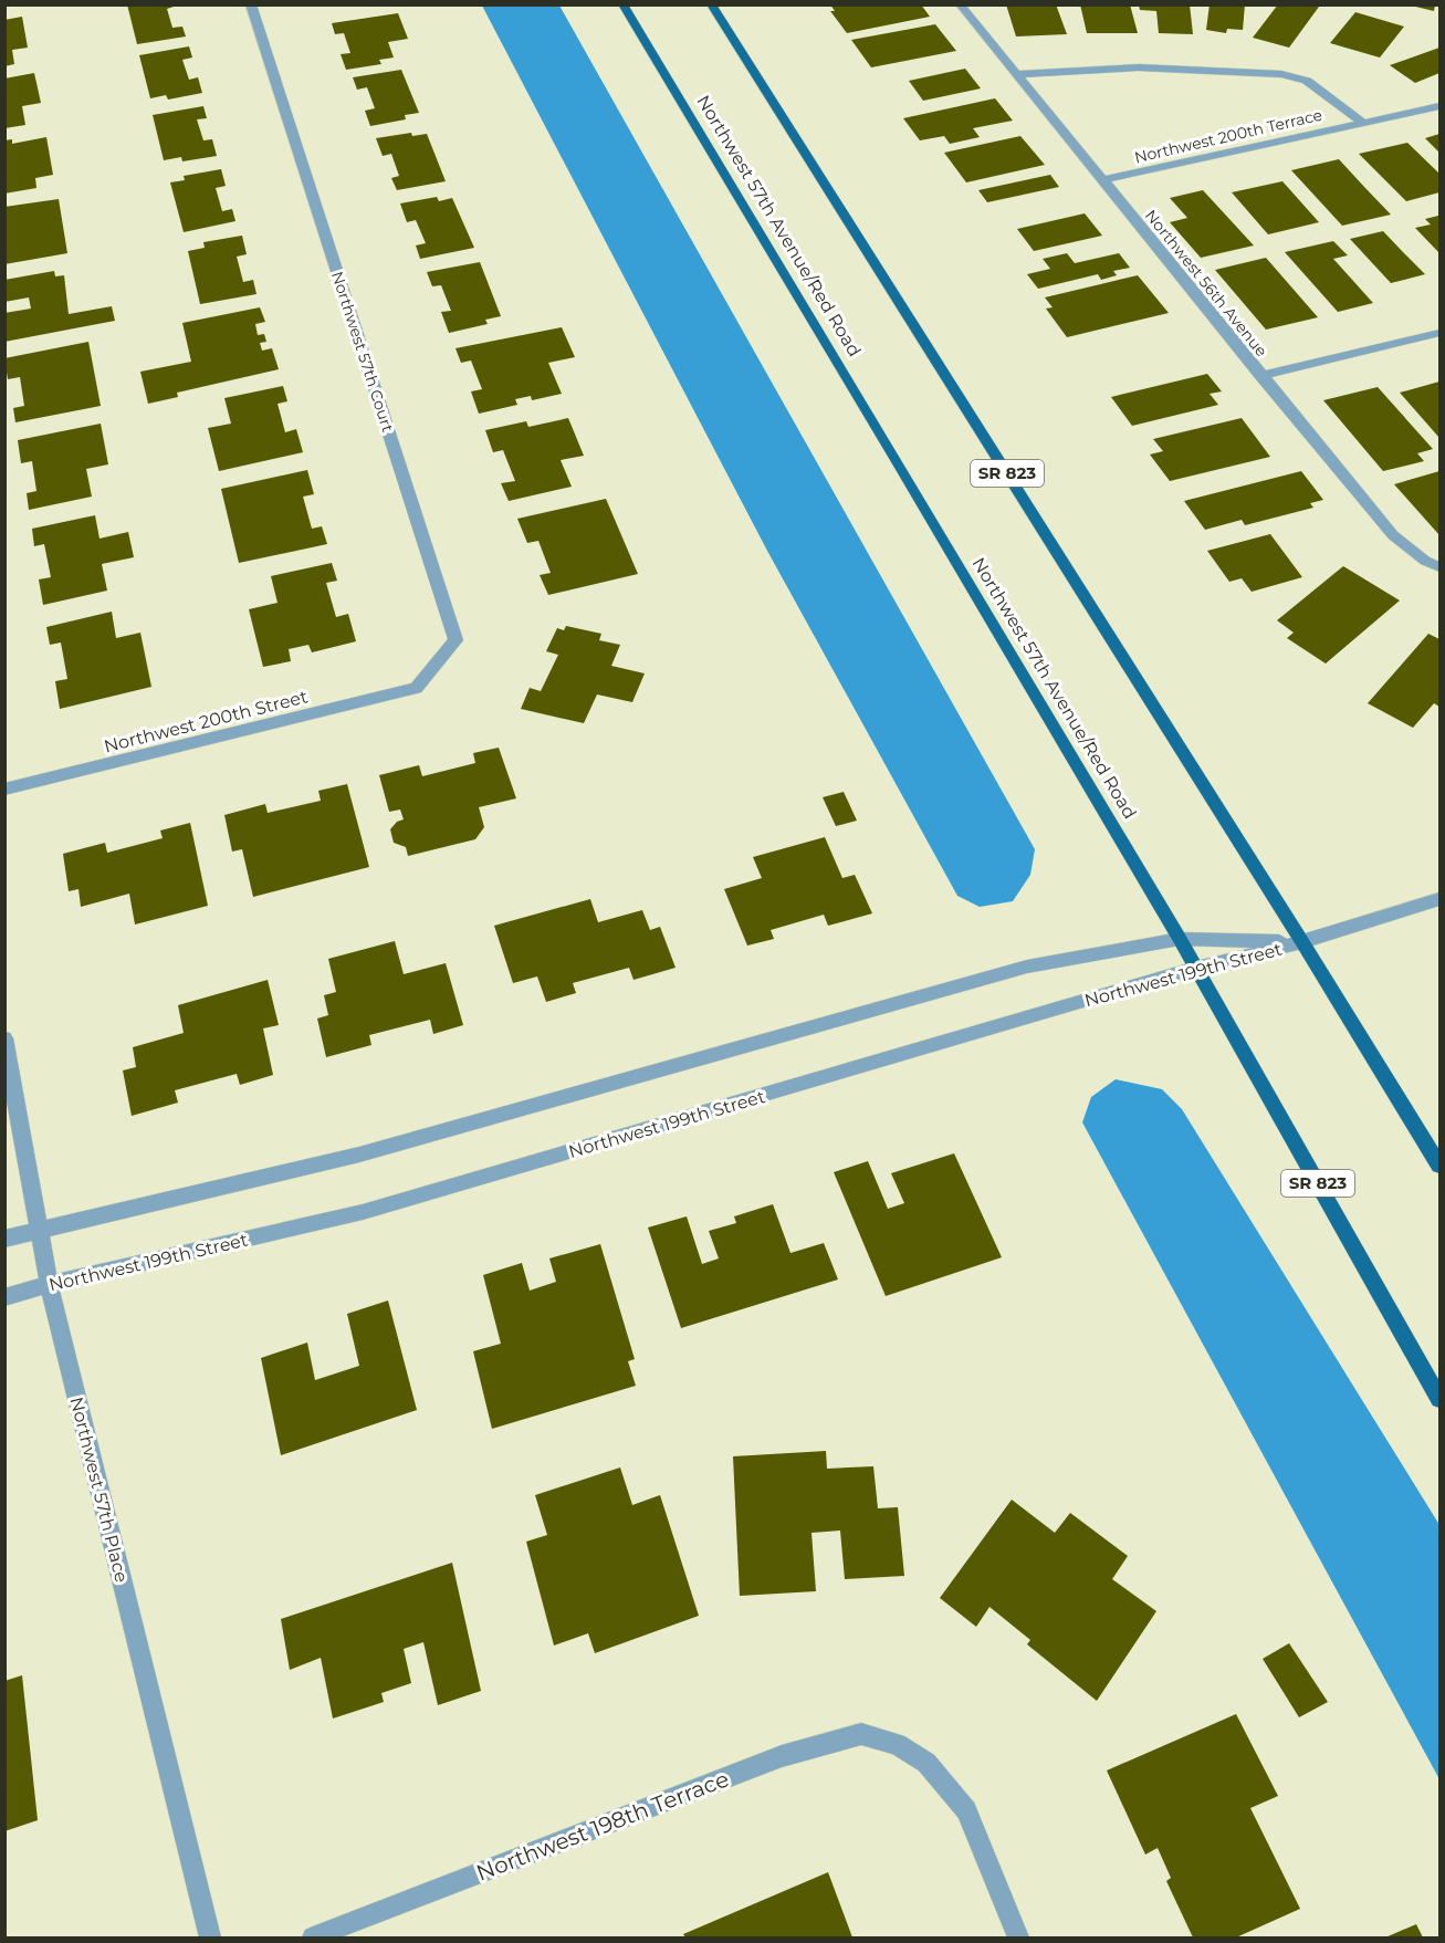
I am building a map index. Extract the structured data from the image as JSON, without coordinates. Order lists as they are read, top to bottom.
{
  "streets": {
    "main road": ["Northwest 57th Avenue/Red Road", "SR 823"],
    "street": [
      "Northwest 200th Terrace",
      "Northwest 56th Avenue",
      "Northwest 57th Court",
      "Northwest 200th Street",
      "Northwest 199th Street",
      "Northwest 57th Place",
      "Northwest 198th Terrace"
    ]
  },
  "crossings": [
    ["Northwest 200th Terrace", "Northwest 56th Avenue"],
    ["Northwest 57th Avenue/Red Road", "Northwest 199th Street"],
    ["Northwest 57th Court", "Northwest 200th Street"],
    ["SR 823", "Northwest 199th Street"],
    ["Northwest 199th Street", "Northwest 57th Place"]
  ]
}
